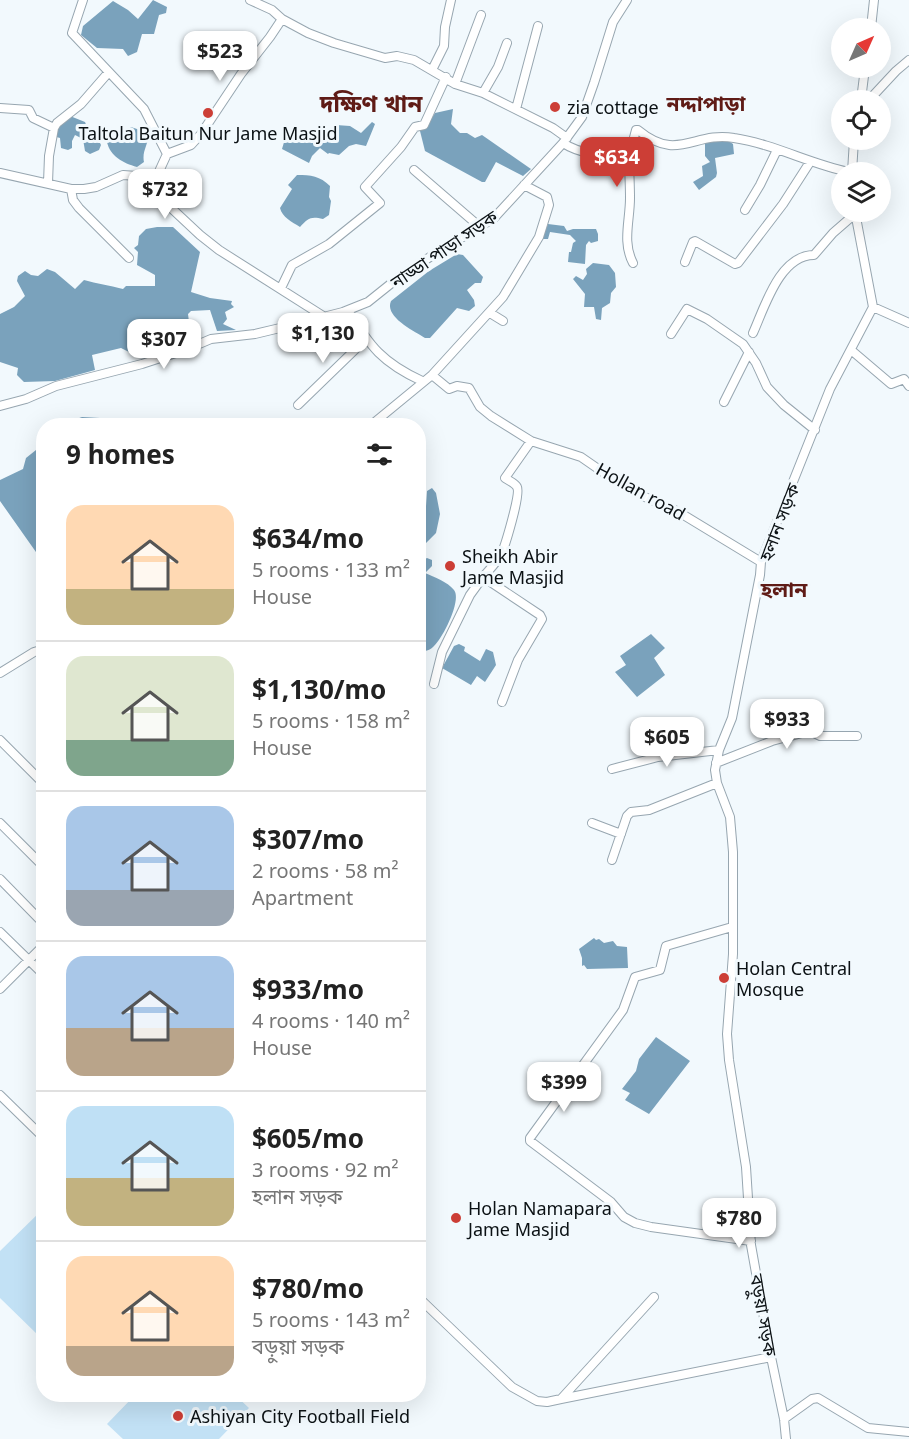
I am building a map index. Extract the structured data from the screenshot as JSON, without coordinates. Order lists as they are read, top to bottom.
{
  "streets": {
    "street": [
      "নাড্ডা পাড়া সড়ক",
      "Hollan road",
      "হলান সড়ক",
      "বড়ুয়া সড়ক"
    ]
  },
  "crossings": [
    ["Hollan road", "হলান সড়ক"],
    ["হলান সড়ক", "বড়ুয়া সড়ক"]
  ],
  "districts": ["দক্ষিণ খান", "নদ্দাপাড়া", "হলান"],
  "places": [
    "zia cottage",
    "Taltola Baitun Nur Jame Masjid",
    "Sheikh Abir Jame Masjid",
    "Holan Central Mosque",
    "Holan Namapara Jame Masjid",
    "Ashiyan City Football Field"
  ],
  "north": "top right",
  "page": {
    "price": [
      "$523",
      "$634",
      "$732",
      "$1,130",
      "$307",
      "$933",
      "$605",
      "$399",
      "$780"
    ],
    "heading": "9 homes",
    "list": [
      {
        "name": "$634/mo",
        "note": "5 rooms · 133 m² · House"
      },
      {
        "name": "$1,130/mo",
        "note": "5 rooms · 158 m² · House"
      },
      {
        "name": "$307/mo",
        "note": "2 rooms · 58 m² · Apartment"
      },
      {
        "name": "$933/mo",
        "note": "4 rooms · 140 m² · House"
      },
      {
        "name": "$605/mo",
        "note": "3 rooms · 92 m² · হলান সড়ক"
      },
      {
        "name": "$780/mo",
        "note": "5 rooms · 143 m² · বড়ুয়া সড়ক"
      }
    ]
  }
}
